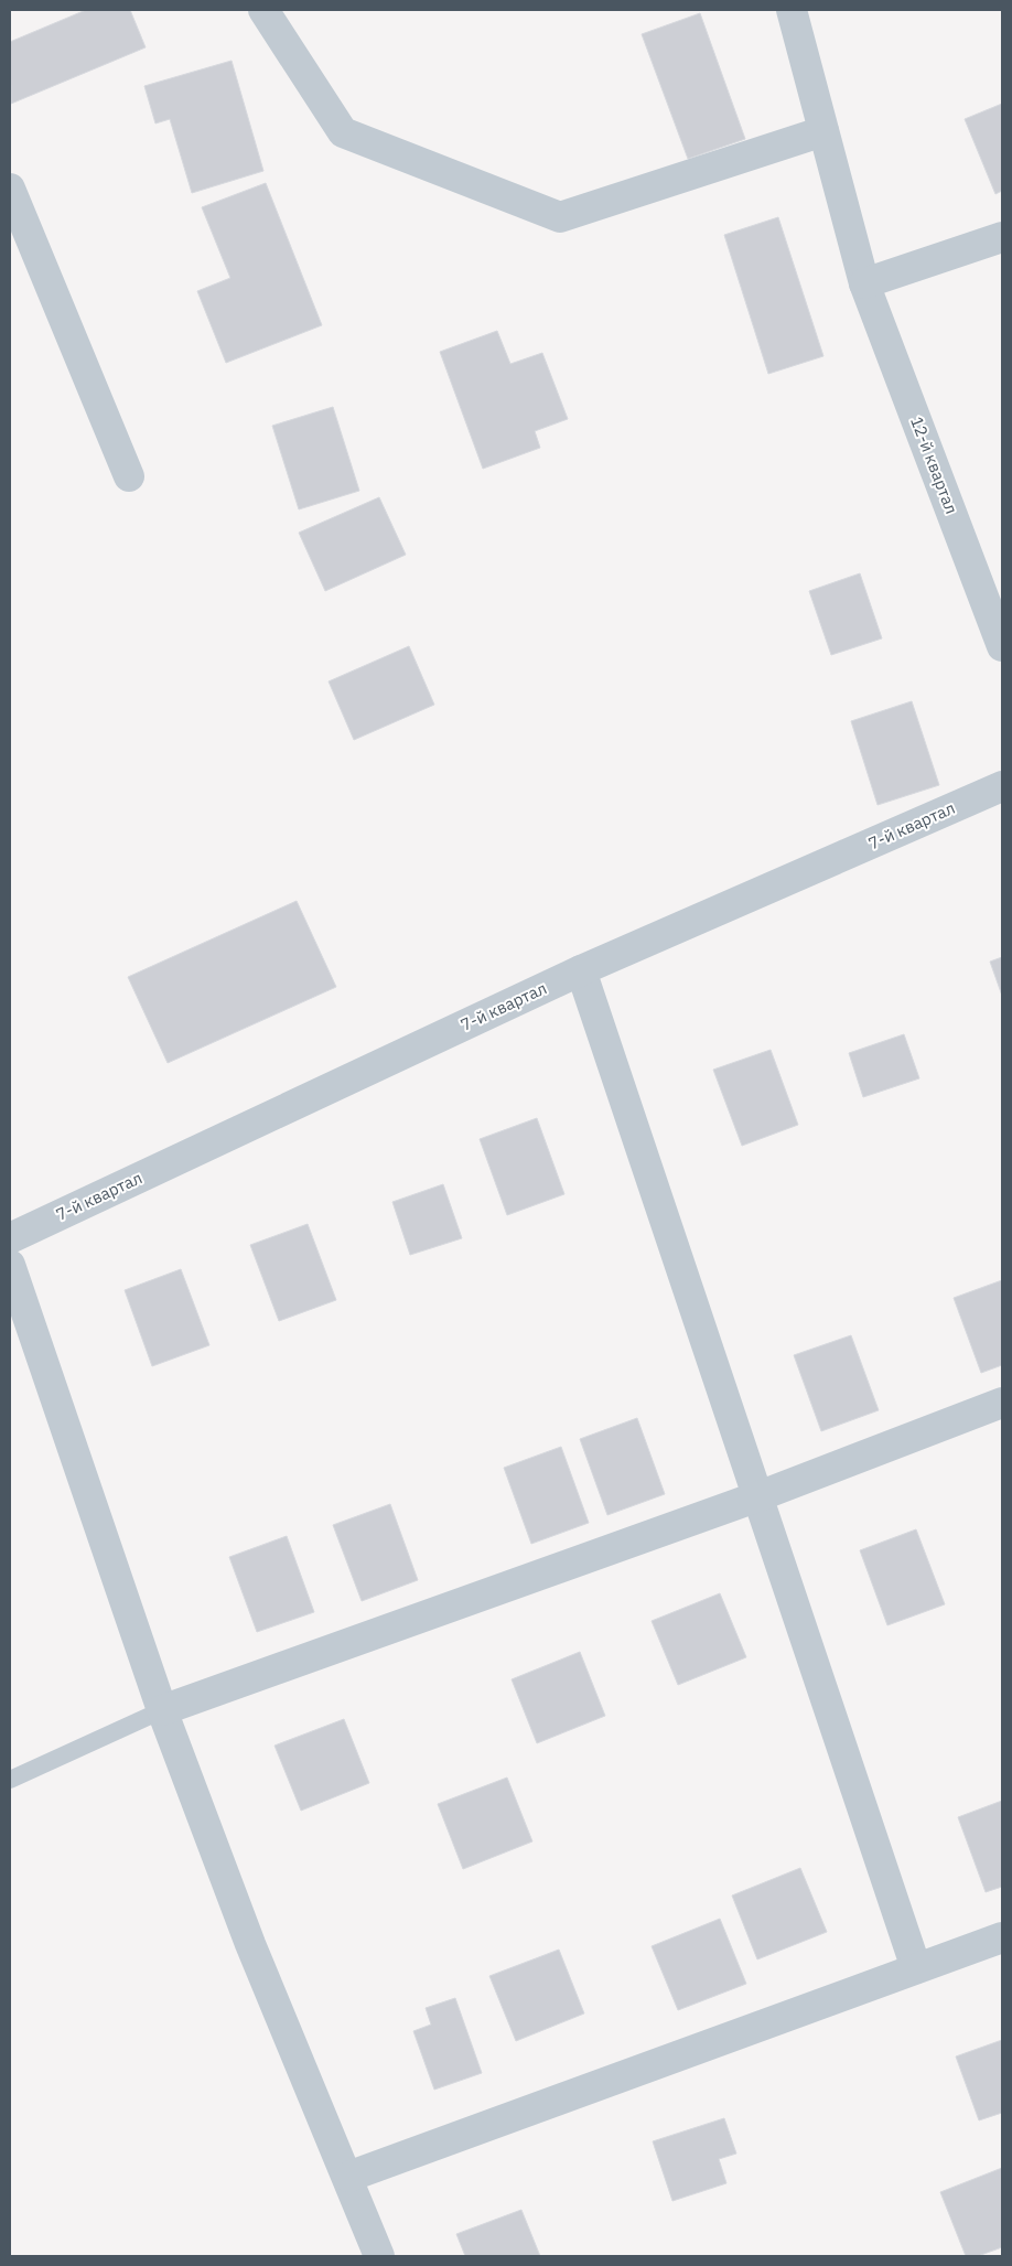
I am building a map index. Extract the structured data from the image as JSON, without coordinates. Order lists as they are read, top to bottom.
{
  "streets": {
    "street": ["12-й квартал", "7-й квартал"]
  }
}
